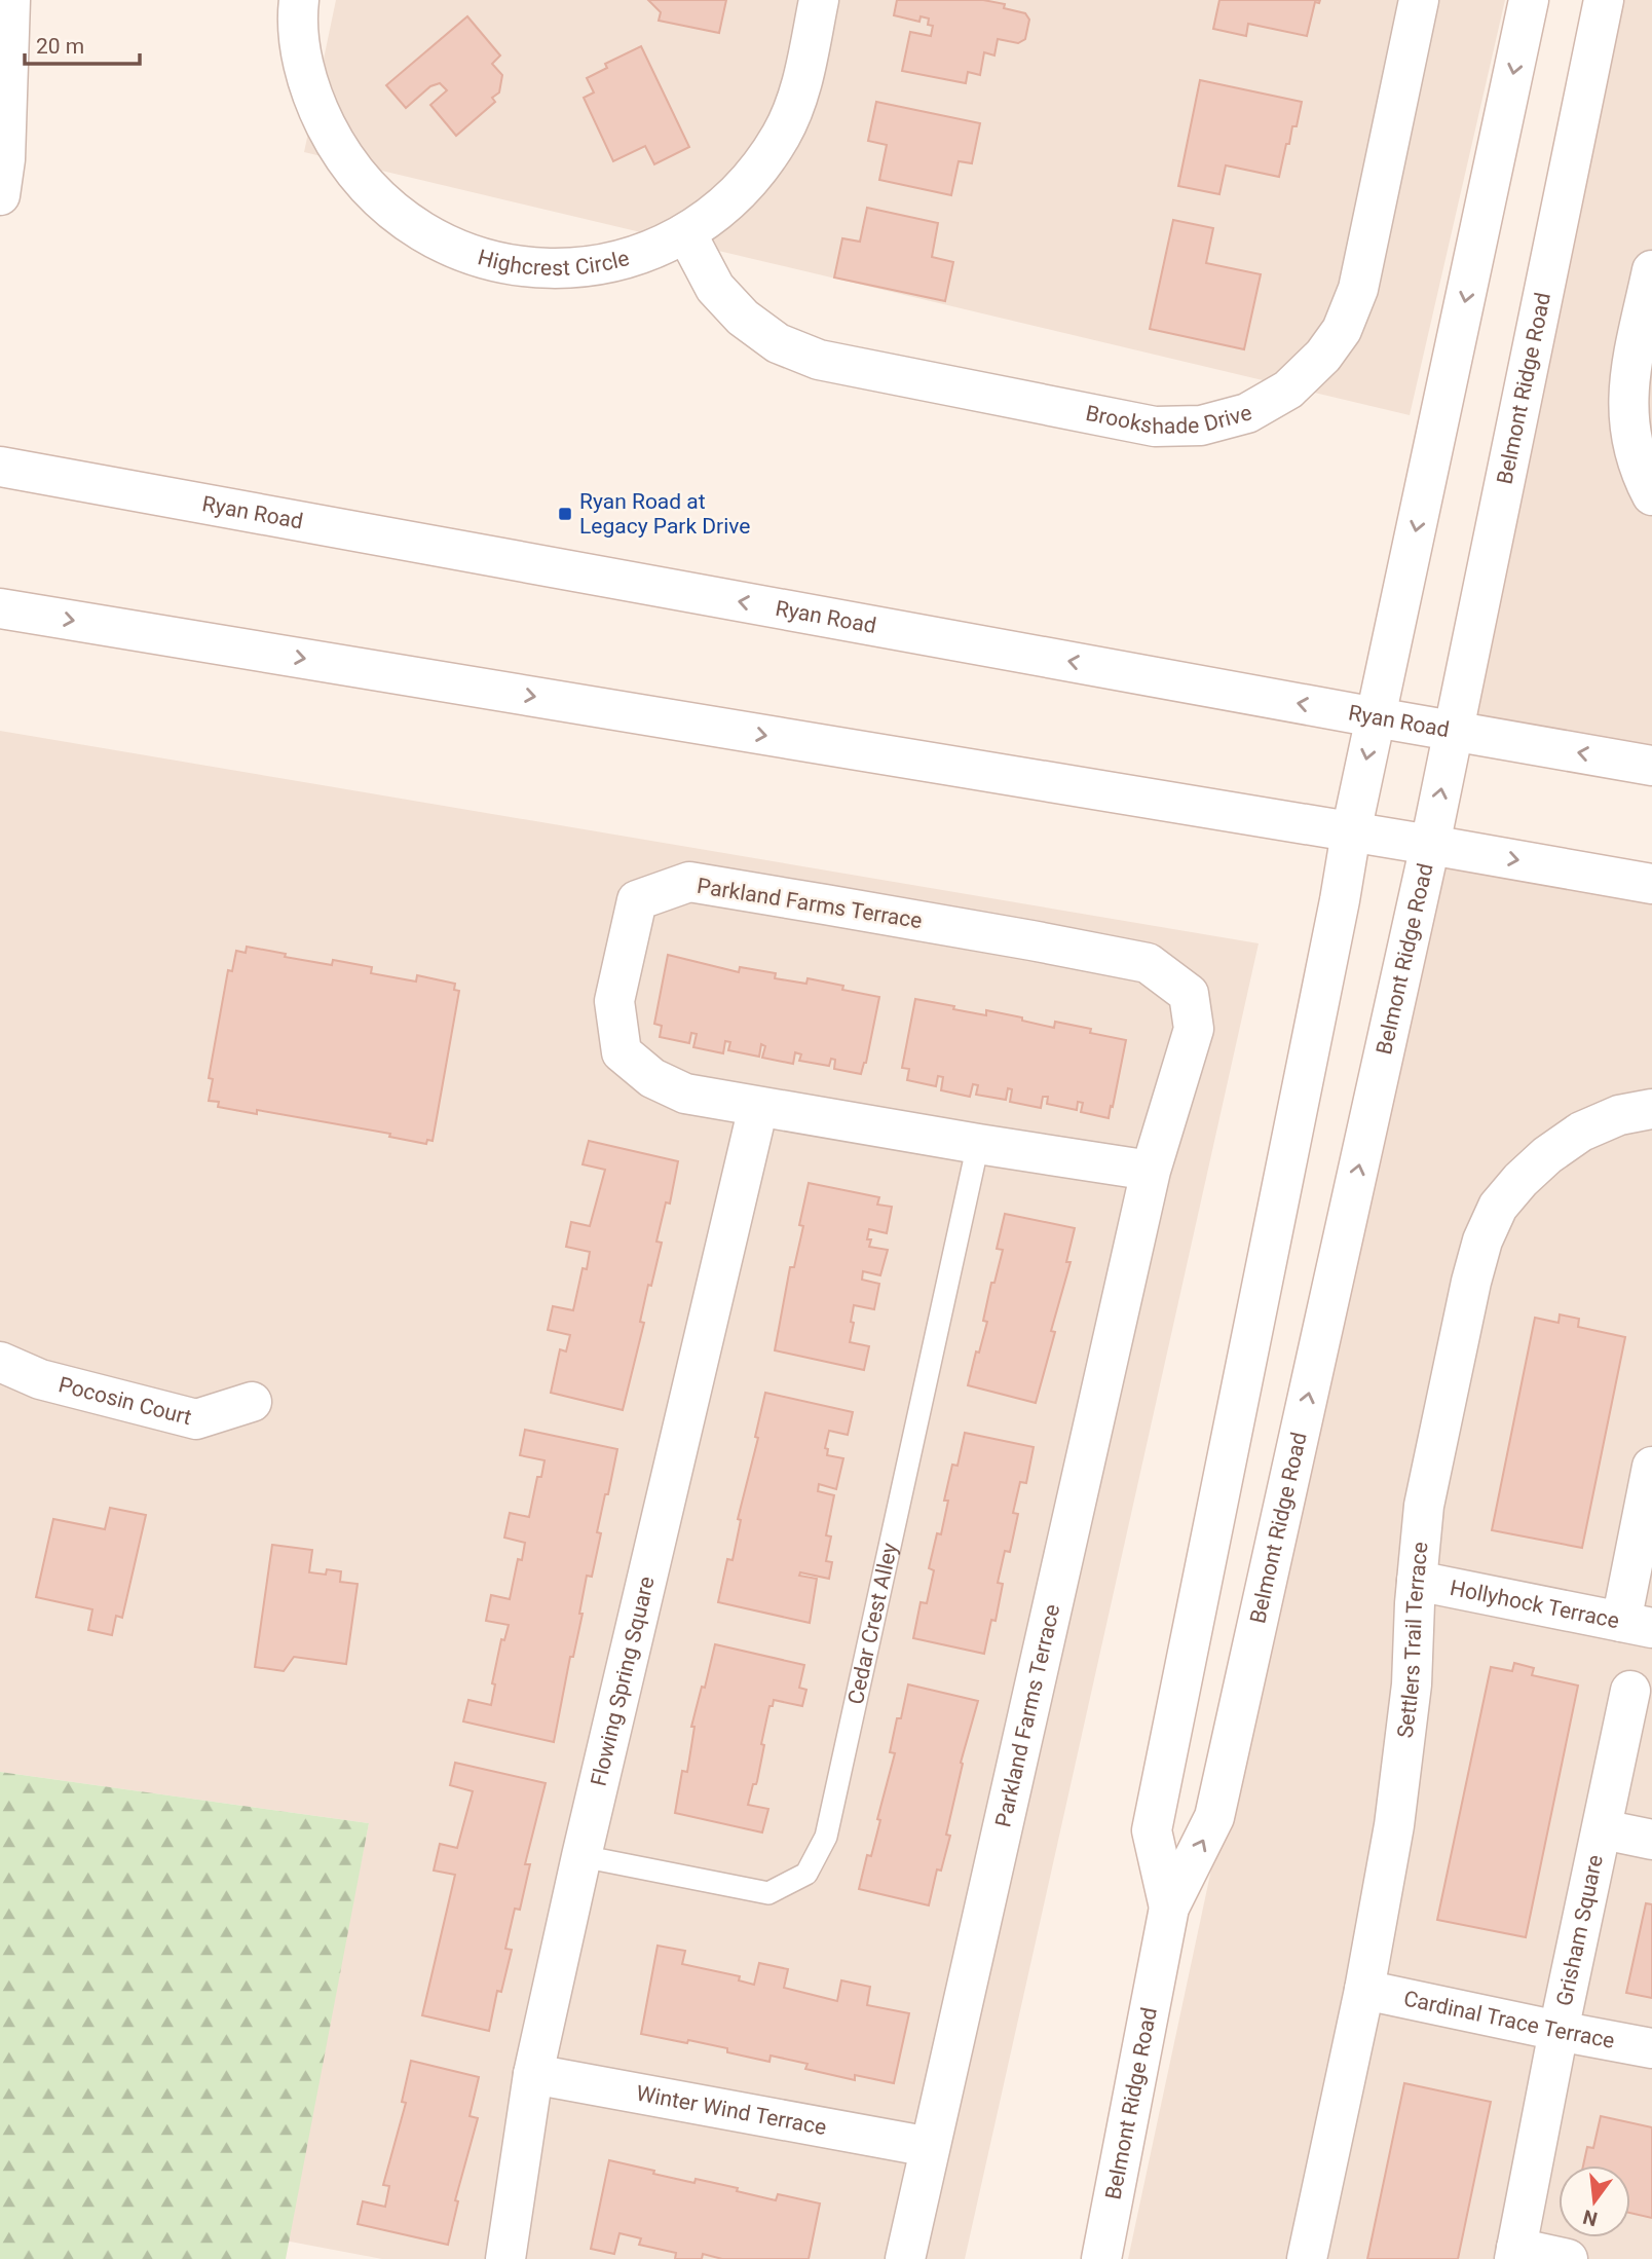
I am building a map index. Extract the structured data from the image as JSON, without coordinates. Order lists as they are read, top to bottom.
{
  "streets": {
    "street": [
      "Highcrest Circle",
      "Belmont Ridge Road",
      "Brookshade Drive",
      "Ryan Road",
      "Parkland Farms Terrace",
      "Pocosin Court",
      "Hollyhock Terrace",
      "Settlers Trail Terrace",
      "Flowing Spring Square",
      "Grisham Square",
      "Cardinal Trace Terrace",
      "Winter Wind Terrace"
    ],
    "lane": ["Cedar Crest Alley"]
  },
  "crossings": [
    ["Highcrest Circle", "Brookshade Drive"],
    ["Belmont Ridge Road", "Ryan Road"],
    ["Parkland Farms Terrace", "Cedar Crest Alley"],
    ["Parkland Farms Terrace", "Flowing Spring Square"],
    ["Parkland Farms Terrace", "Winter Wind Terrace"],
    ["Hollyhock Terrace", "Settlers Trail Terrace"],
    ["Cedar Crest Alley", "Flowing Spring Square"],
    ["Settlers Trail Terrace", "Cardinal Trace Terrace"],
    ["Flowing Spring Square", "Winter Wind Terrace"],
    ["Grisham Square", "Cardinal Trace Terrace"]
  ],
  "places": {
    "transit": ["Ryan Road at Legacy Park Drive"]
  },
  "scale_bar": "20 m",
  "north": "bottom"
}
